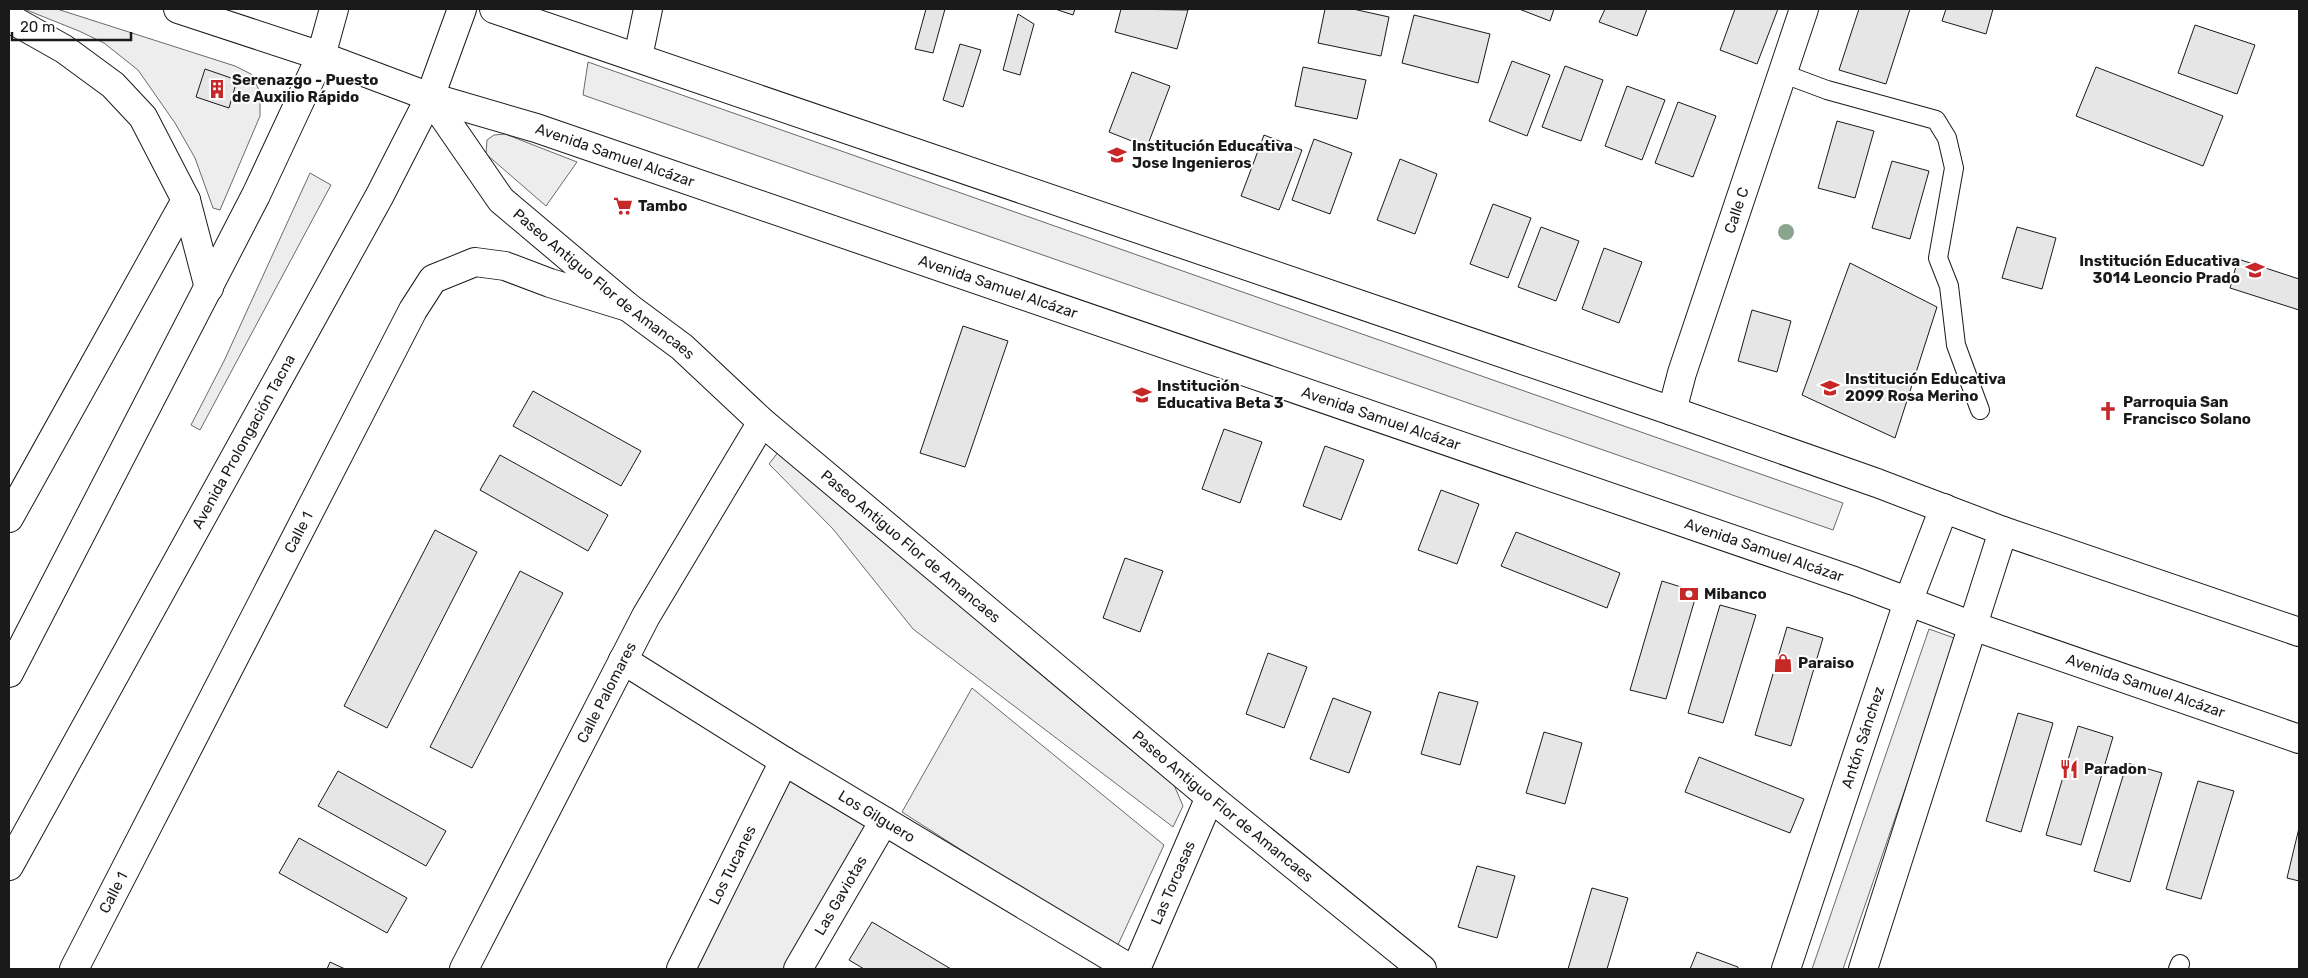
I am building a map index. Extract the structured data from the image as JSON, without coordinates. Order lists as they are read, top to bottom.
{
  "streets": {
    "street": [
      "Avenida Samuel Alcázar",
      "Calle C",
      "Paseo Antiguo Flor de Amancaes",
      "Avenida Prolongación Tacna",
      "Calle 1",
      "Calle Palomares",
      "Antón Sánchez",
      "Los Gilguero",
      "Los Tucanes",
      "Las Torcasas",
      "Las Gaviotas"
    ]
  },
  "crossings": [
    ["Avenida Samuel Alcázar", "Paseo Antiguo Flor de Amancaes"],
    ["Avenida Samuel Alcázar", "Avenida Prolongación Tacna"],
    ["Avenida Samuel Alcázar", "Antón Sánchez"],
    ["Paseo Antiguo Flor de Amancaes", "Avenida Prolongación Tacna"],
    ["Paseo Antiguo Flor de Amancaes", "Calle 1"],
    ["Paseo Antiguo Flor de Amancaes", "Calle Palomares"],
    ["Paseo Antiguo Flor de Amancaes", "Las Torcasas"],
    ["Calle Palomares", "Los Gilguero"],
    ["Los Gilguero", "Los Tucanes"],
    ["Los Gilguero", "Las Gaviotas"]
  ],
  "places": {
    "building": ["Serenazgo - Puesto de Auxilio Rápido"],
    "school or university": [
      "Institución Educativa Jose Ingenieros",
      "Institución Educativa 3014 Leoncio Prado",
      "Institución Educativa 2099 Rosa Merino",
      "Institución Educativa Beta 3"
    ],
    "supermarket": ["Tambo"],
    "church": ["Parroquia San Francisco Solano"],
    "bank": ["Mibanco"],
    "shop": ["Paraiso"],
    "restaurant": ["Paradon"]
  },
  "scale_bar": "20 m"
}
